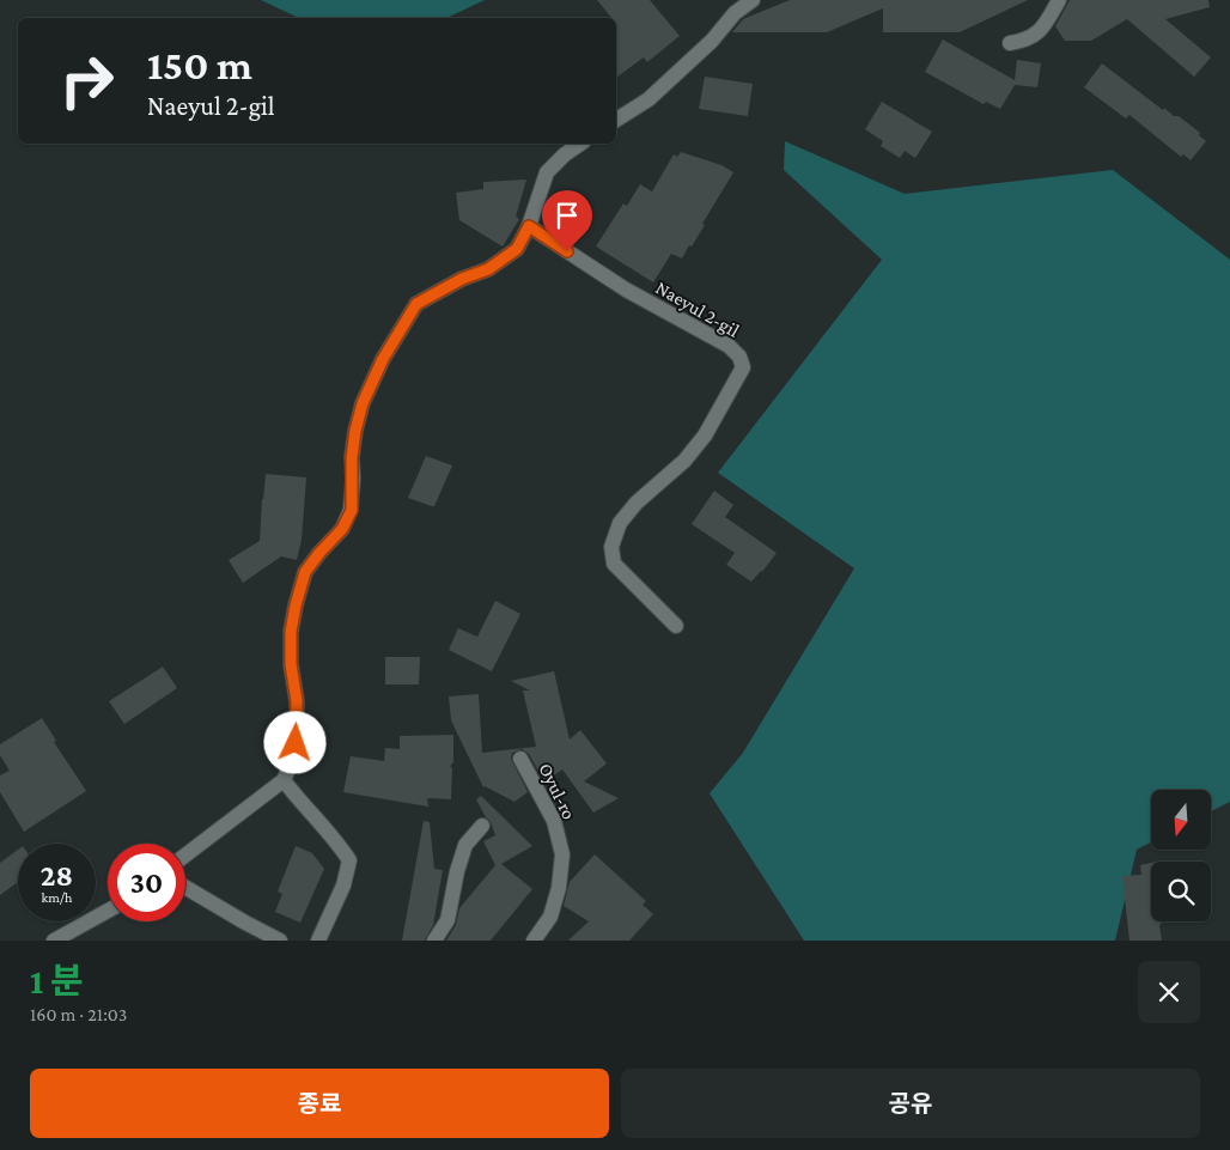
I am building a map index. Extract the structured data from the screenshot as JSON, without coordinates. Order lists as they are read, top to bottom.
{
  "streets": {
    "street": ["Naeyul 2-gil", "Oyul-ro"]
  },
  "north": "bottom",
  "page": {
    "turn": ["150 m", "Naeyul 2-gil"],
    "speed": "28 km/h",
    "limit": "30",
    "heading": ["1 분", "160 m · 21:03"],
    "buttons": ["종료", "공유"]
  }
}
